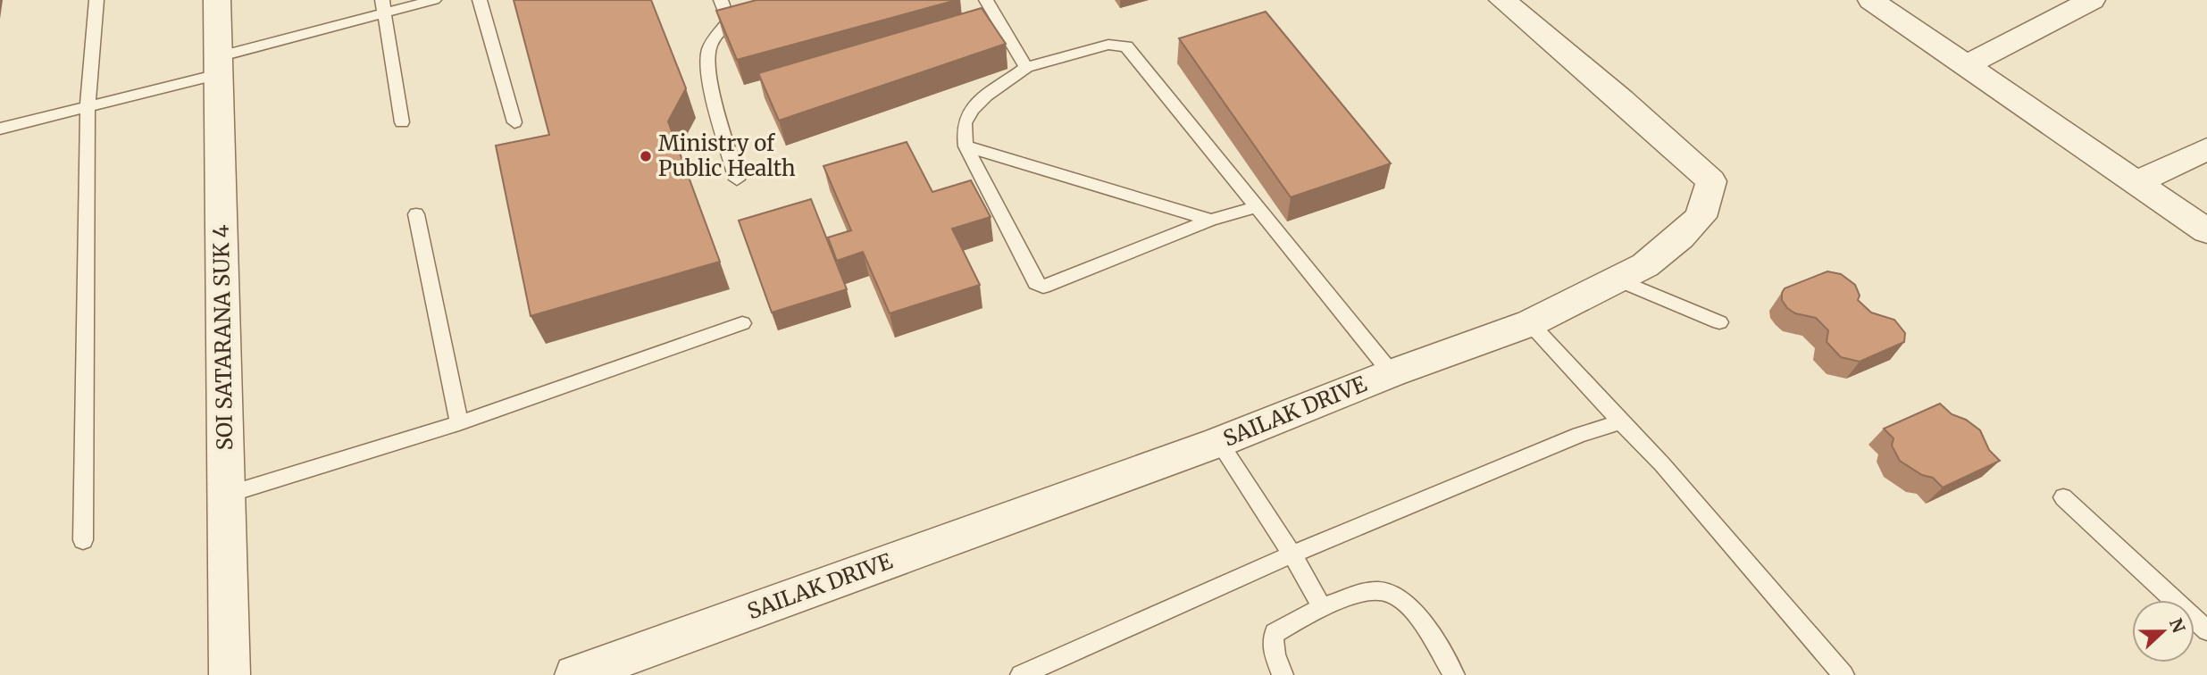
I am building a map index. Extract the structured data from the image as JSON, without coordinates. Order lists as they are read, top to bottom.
{
  "streets": {
    "street": ["SOI SATARANA SUK 4", "SAILAK DRIVE"]
  },
  "places": ["Ministry of Public Health"],
  "north": "right"
}
